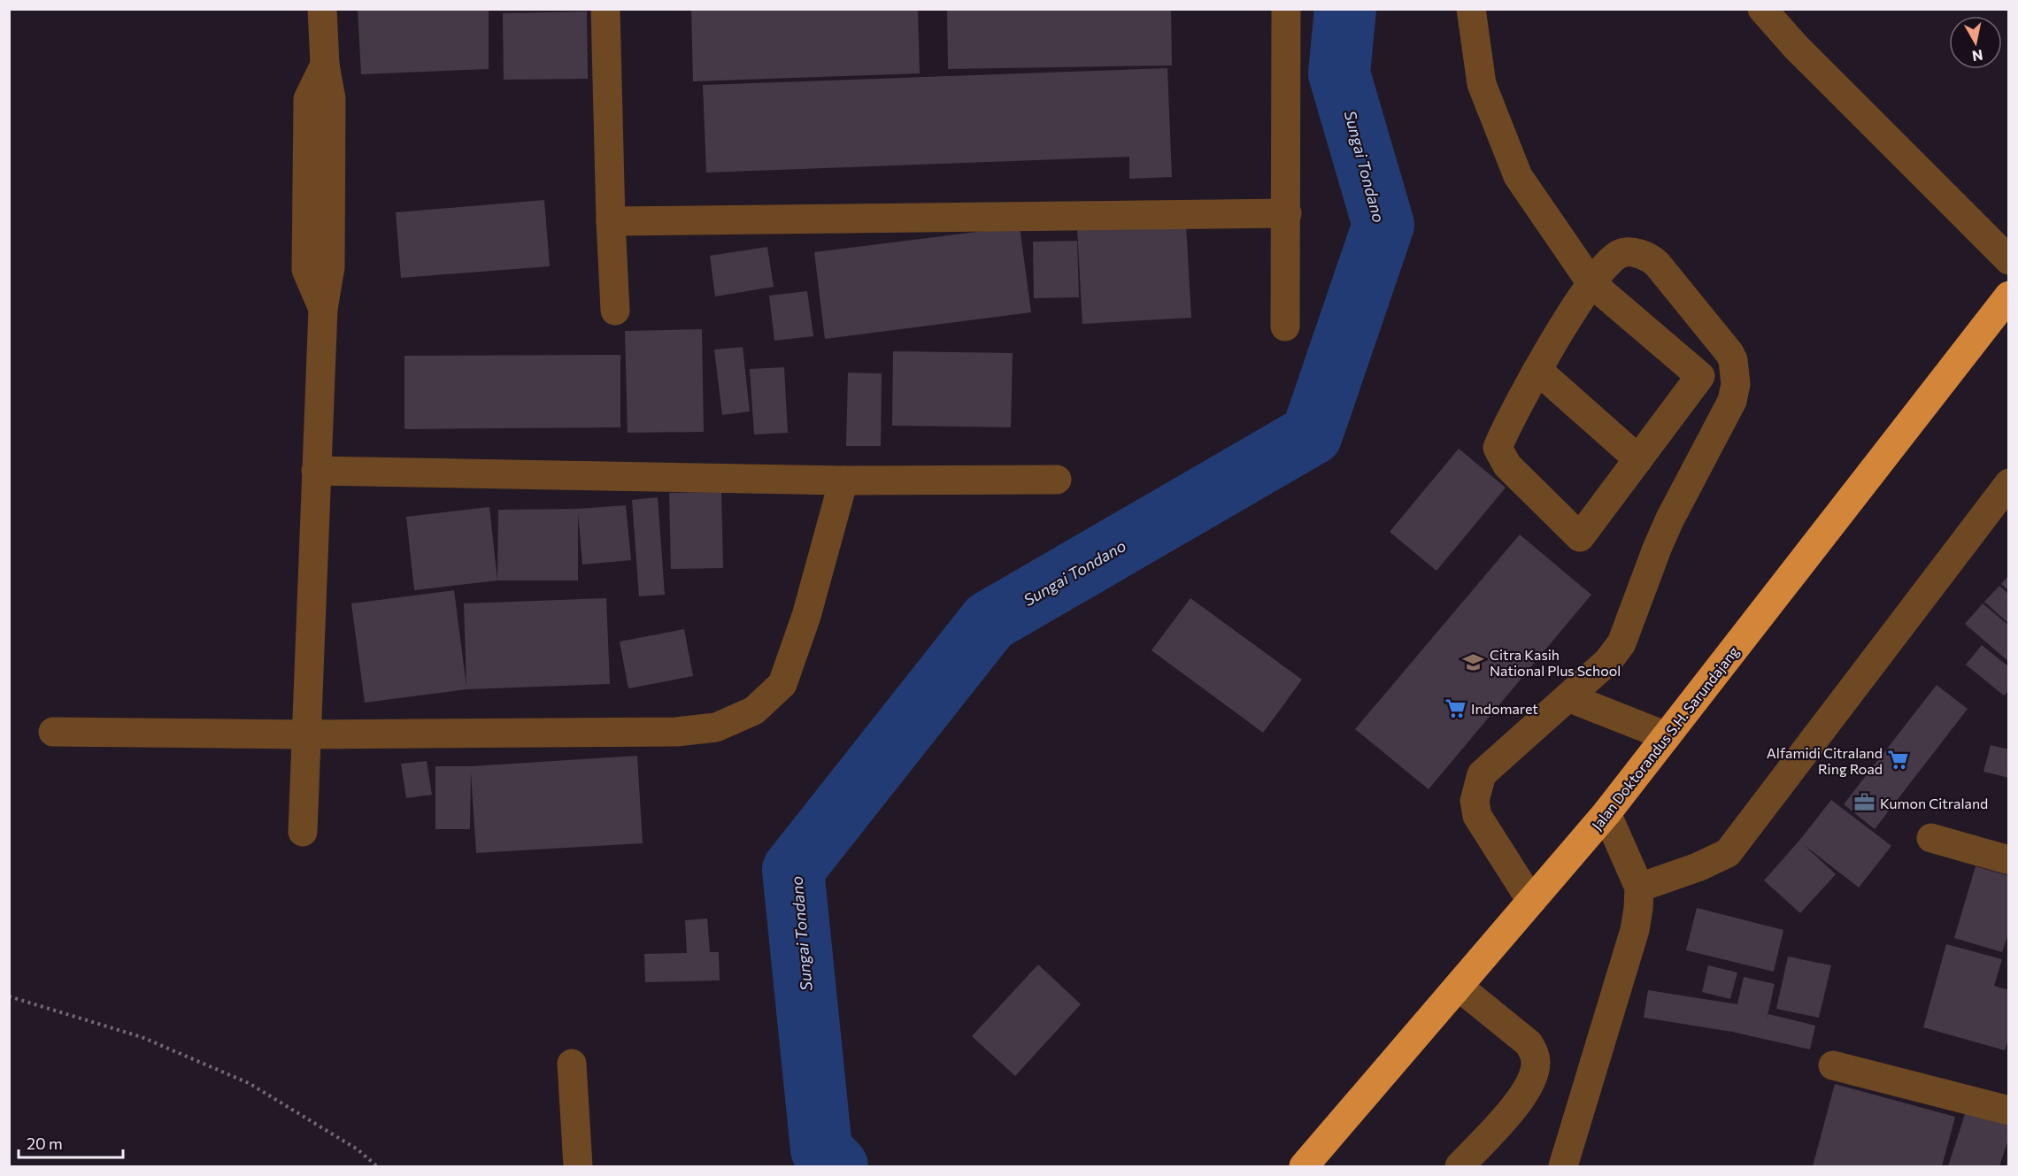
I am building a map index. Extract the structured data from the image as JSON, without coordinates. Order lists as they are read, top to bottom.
{
  "streets": {
    "highway": ["Jalan Doktorandus S.H. Sarundajang"]
  },
  "water": ["Sungai Tondano"],
  "places": {
    "school or university": ["Citra Kasih National Plus School"],
    "supermarket": ["Indomaret", "Alfamidi Citraland Ring Road"],
    "office": ["Kumon Citraland"]
  },
  "scale_bar": "20 m",
  "north": "bottom"
}
